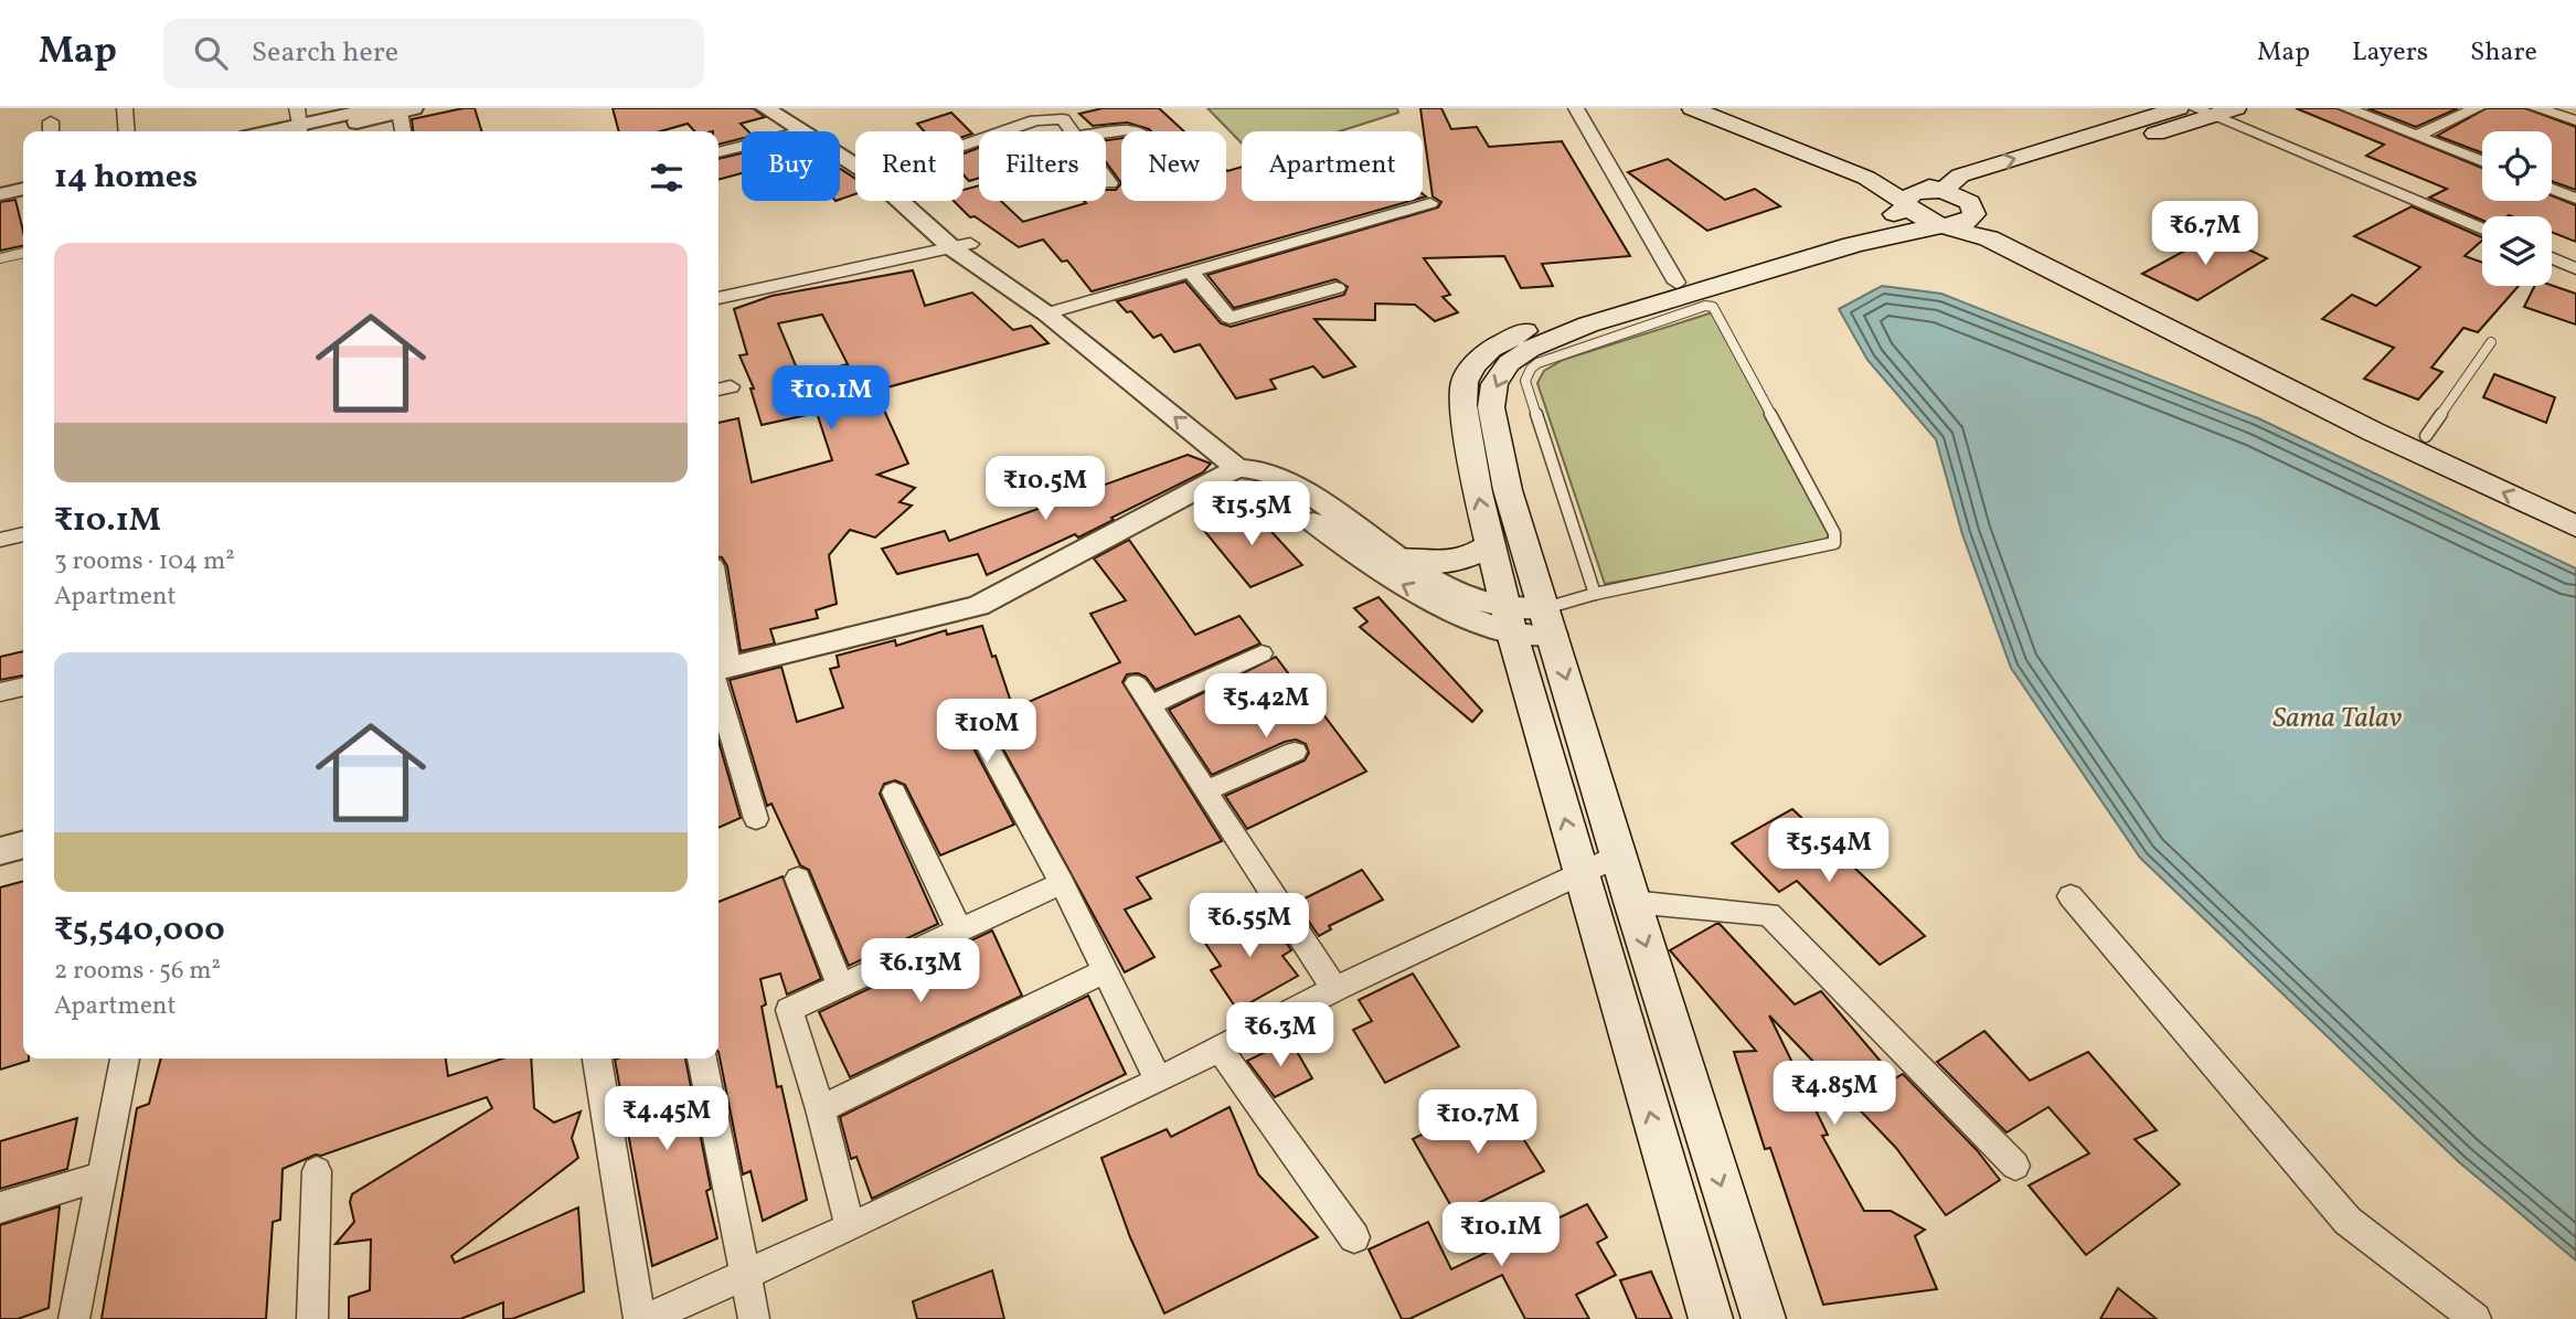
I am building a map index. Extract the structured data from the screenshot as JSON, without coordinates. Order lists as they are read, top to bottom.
{
  "water": ["Sama Talav"],
  "page": {
    "header": "Map",
    "search": "Search here",
    "nav": ["Map", "Layers", "Share"],
    "chip": [
      "Buy",
      "Rent",
      "Filters",
      "New",
      "Apartment"
    ],
    "heading": "14 homes",
    "price": [
      "₹6.7M",
      "₹10.1M",
      "₹10.5M",
      "₹15.5M",
      "₹5.42M",
      "₹10M",
      "₹5.54M",
      "₹6.55M",
      "₹6.13M",
      "₹6.3M",
      "₹4.85M",
      "₹4.45M",
      "₹10.7M",
      "₹10.1M"
    ],
    "list": [
      {
        "name": "₹10.1M",
        "note": "3 rooms · 104 m² · Apartment"
      },
      {
        "name": "₹5,540,000",
        "note": "2 rooms · 56 m² · Apartment"
      }
    ]
  }
}
